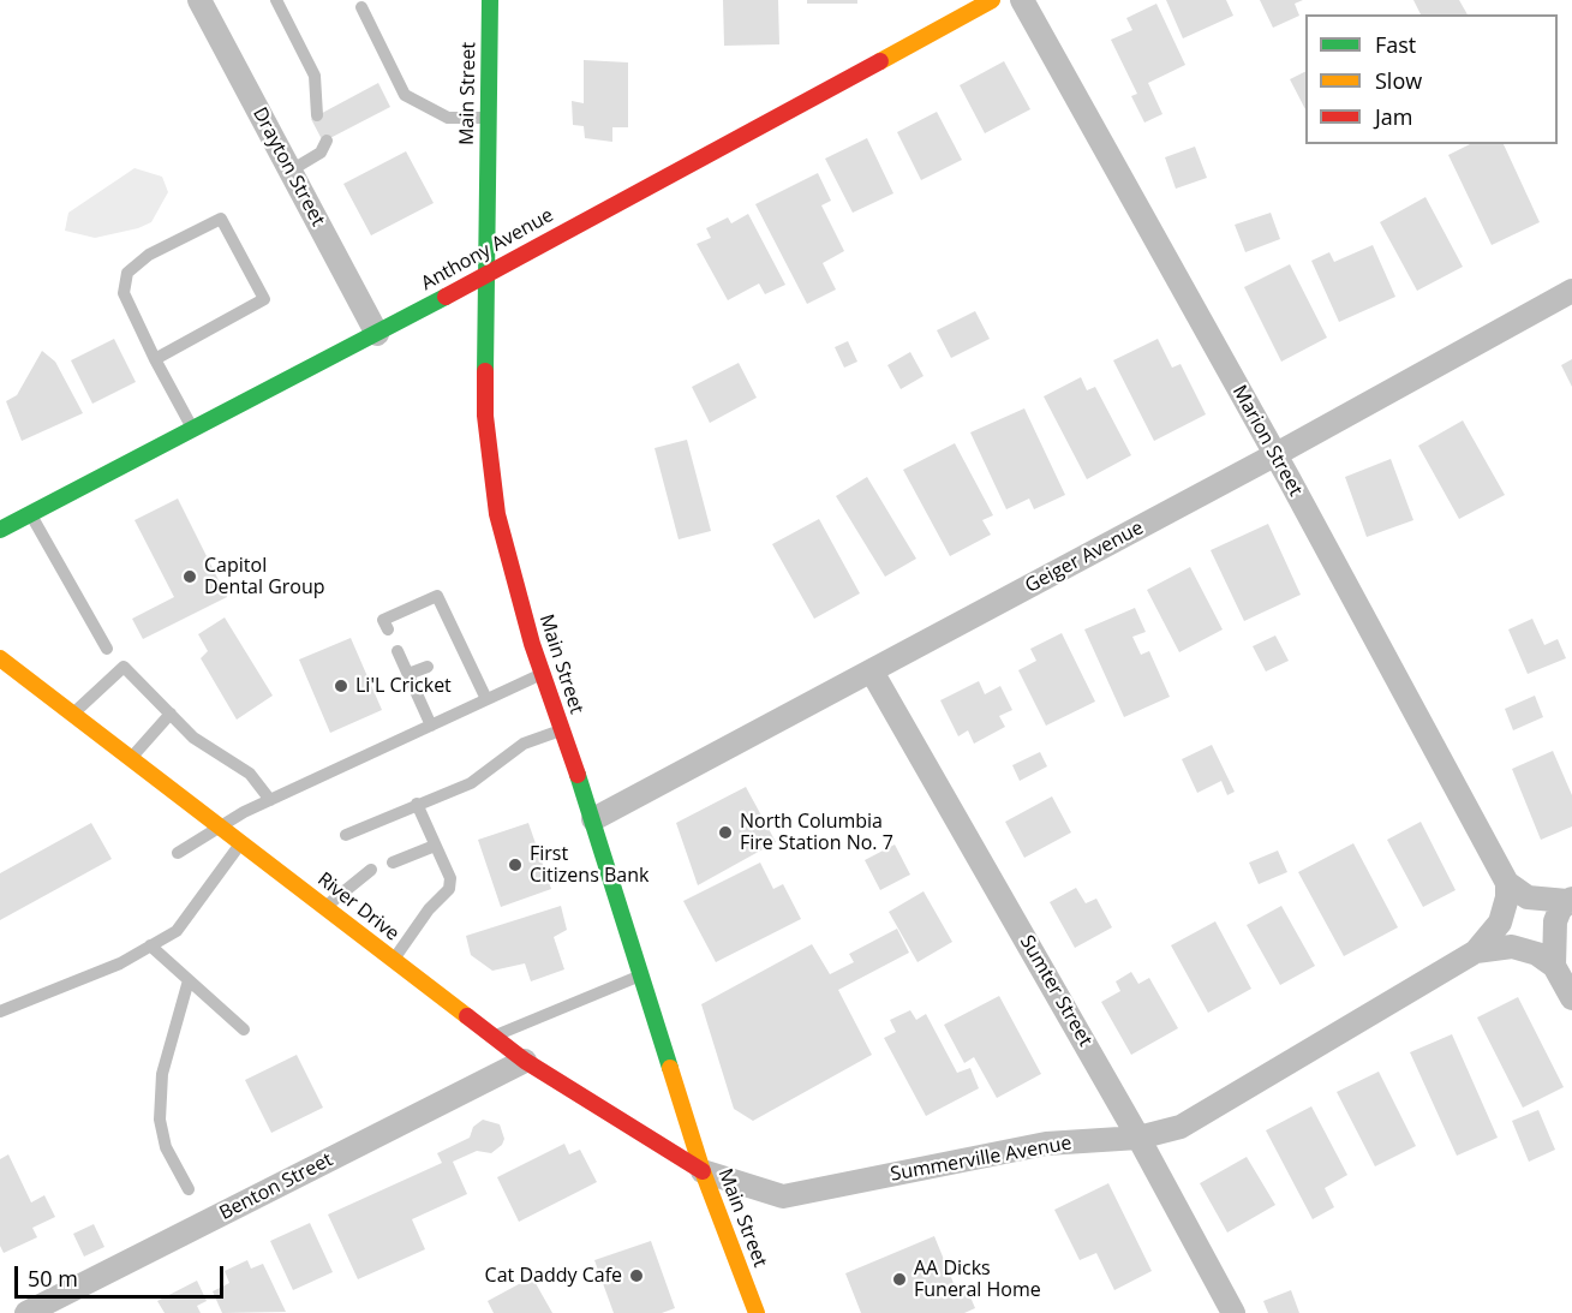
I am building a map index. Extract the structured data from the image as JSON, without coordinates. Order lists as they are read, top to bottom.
{
  "streets": {
    "main road": ["Main Street", "Anthony Avenue", "River Drive"],
    "street": [
      "Drayton Street",
      "Marion Street",
      "Geiger Avenue",
      "Sumter Street",
      "Summerville Avenue",
      "Benton Street"
    ]
  },
  "crossings": [
    ["Main Street", "Anthony Avenue"],
    ["Main Street", "Geiger Avenue"],
    ["Main Street", "River Drive"],
    ["Main Street", "Summerville Avenue"],
    ["Drayton Street", "Anthony Avenue"],
    ["Marion Street", "Geiger Avenue"],
    ["Geiger Avenue", "Sumter Street"],
    ["River Drive", "Summerville Avenue"],
    ["River Drive", "Benton Street"],
    ["Sumter Street", "Summerville Avenue"]
  ],
  "places": [
    "Capitol Dental Group",
    "Li'L Cricket",
    "North Columbia Fire Station No. 7",
    "First Citizens Bank",
    "Cat Daddy Cafe",
    "AA Dicks Funeral Home"
  ],
  "legend": ["Fast", "Slow", "Jam"],
  "scale_bar": "50 m"
}
